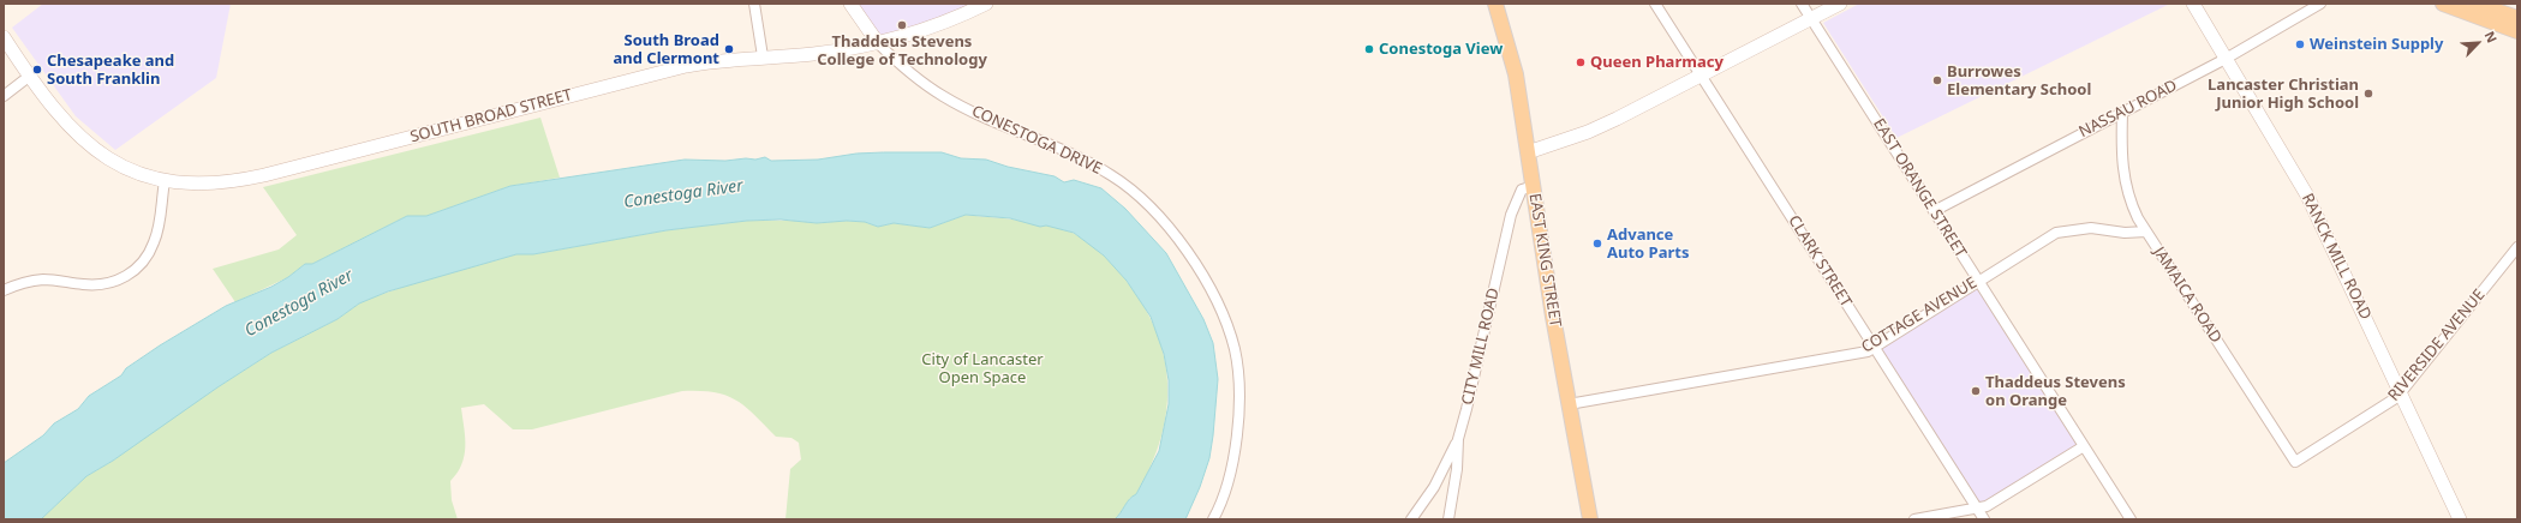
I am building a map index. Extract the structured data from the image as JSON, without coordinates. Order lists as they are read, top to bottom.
{
  "streets": {
    "main road": ["SOUTH BROAD STREET", "RANCK MILL ROAD", "EAST KING STREET"],
    "street": [
      "NASSAU ROAD",
      "CONESTOGA DRIVE",
      "EAST ORANGE STREET",
      "CLARK STREET",
      "JAMAICA ROAD",
      "COTTAGE AVENUE",
      "RIVERSIDE AVENUE",
      "CITY MILL ROAD"
    ]
  },
  "crossings": [
    ["NASSAU ROAD", "EAST ORANGE STREET"],
    ["NASSAU ROAD", "RANCK MILL ROAD"],
    ["NASSAU ROAD", "JAMAICA ROAD"],
    ["SOUTH BROAD STREET", "CONESTOGA DRIVE"],
    ["EAST ORANGE STREET", "COTTAGE AVENUE"],
    ["RANCK MILL ROAD", "RIVERSIDE AVENUE"],
    ["EAST KING STREET", "COTTAGE AVENUE"],
    ["EAST KING STREET", "CITY MILL ROAD"],
    ["CLARK STREET", "COTTAGE AVENUE"],
    ["JAMAICA ROAD", "COTTAGE AVENUE"],
    ["JAMAICA ROAD", "RIVERSIDE AVENUE"]
  ],
  "water": ["Conestoga River"],
  "parks": ["City of Lancaster Open Space"],
  "places": [
    "Thaddeus Stevens College of Technology",
    "Weinstein Supply",
    "South Broad and Clermont",
    "Conestoga View",
    "Queen Pharmacy",
    "Chesapeake and South Franklin",
    "Burrowes Elementary School",
    "Lancaster Christian Junior High School",
    "Advance Auto Parts",
    "Thaddeus Stevens on Orange"
  ],
  "north": "top right"
}
